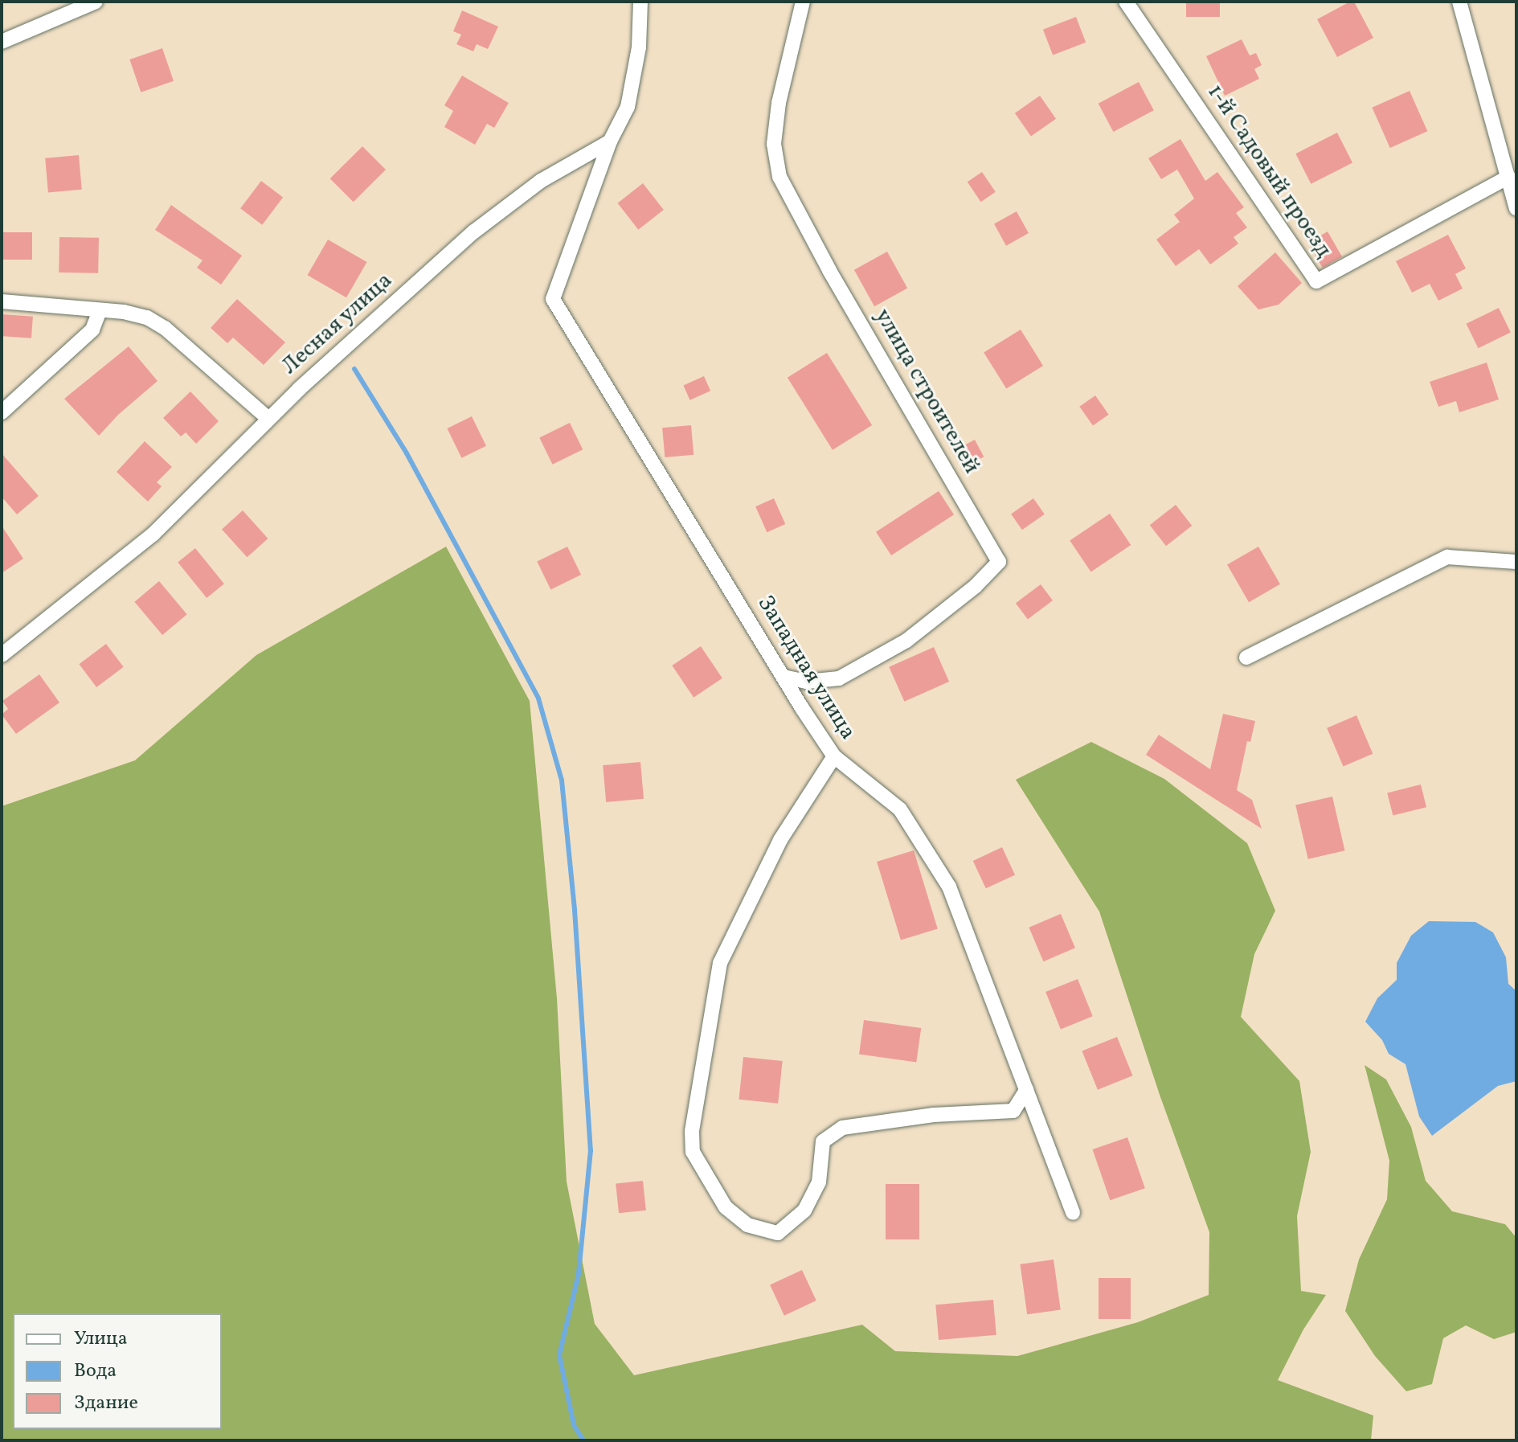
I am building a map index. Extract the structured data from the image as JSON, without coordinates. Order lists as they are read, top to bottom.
{
  "streets": {
    "street": [
      "1-й Садовый проезд",
      "Лесная улица",
      "улица строителей",
      "Западная улица"
    ]
  },
  "crossings": [
    ["Лесная улица", "Западная улица"],
    ["улица строителей", "Западная улица"]
  ],
  "legend": ["Улица", "Вода", "Здание"]
}
